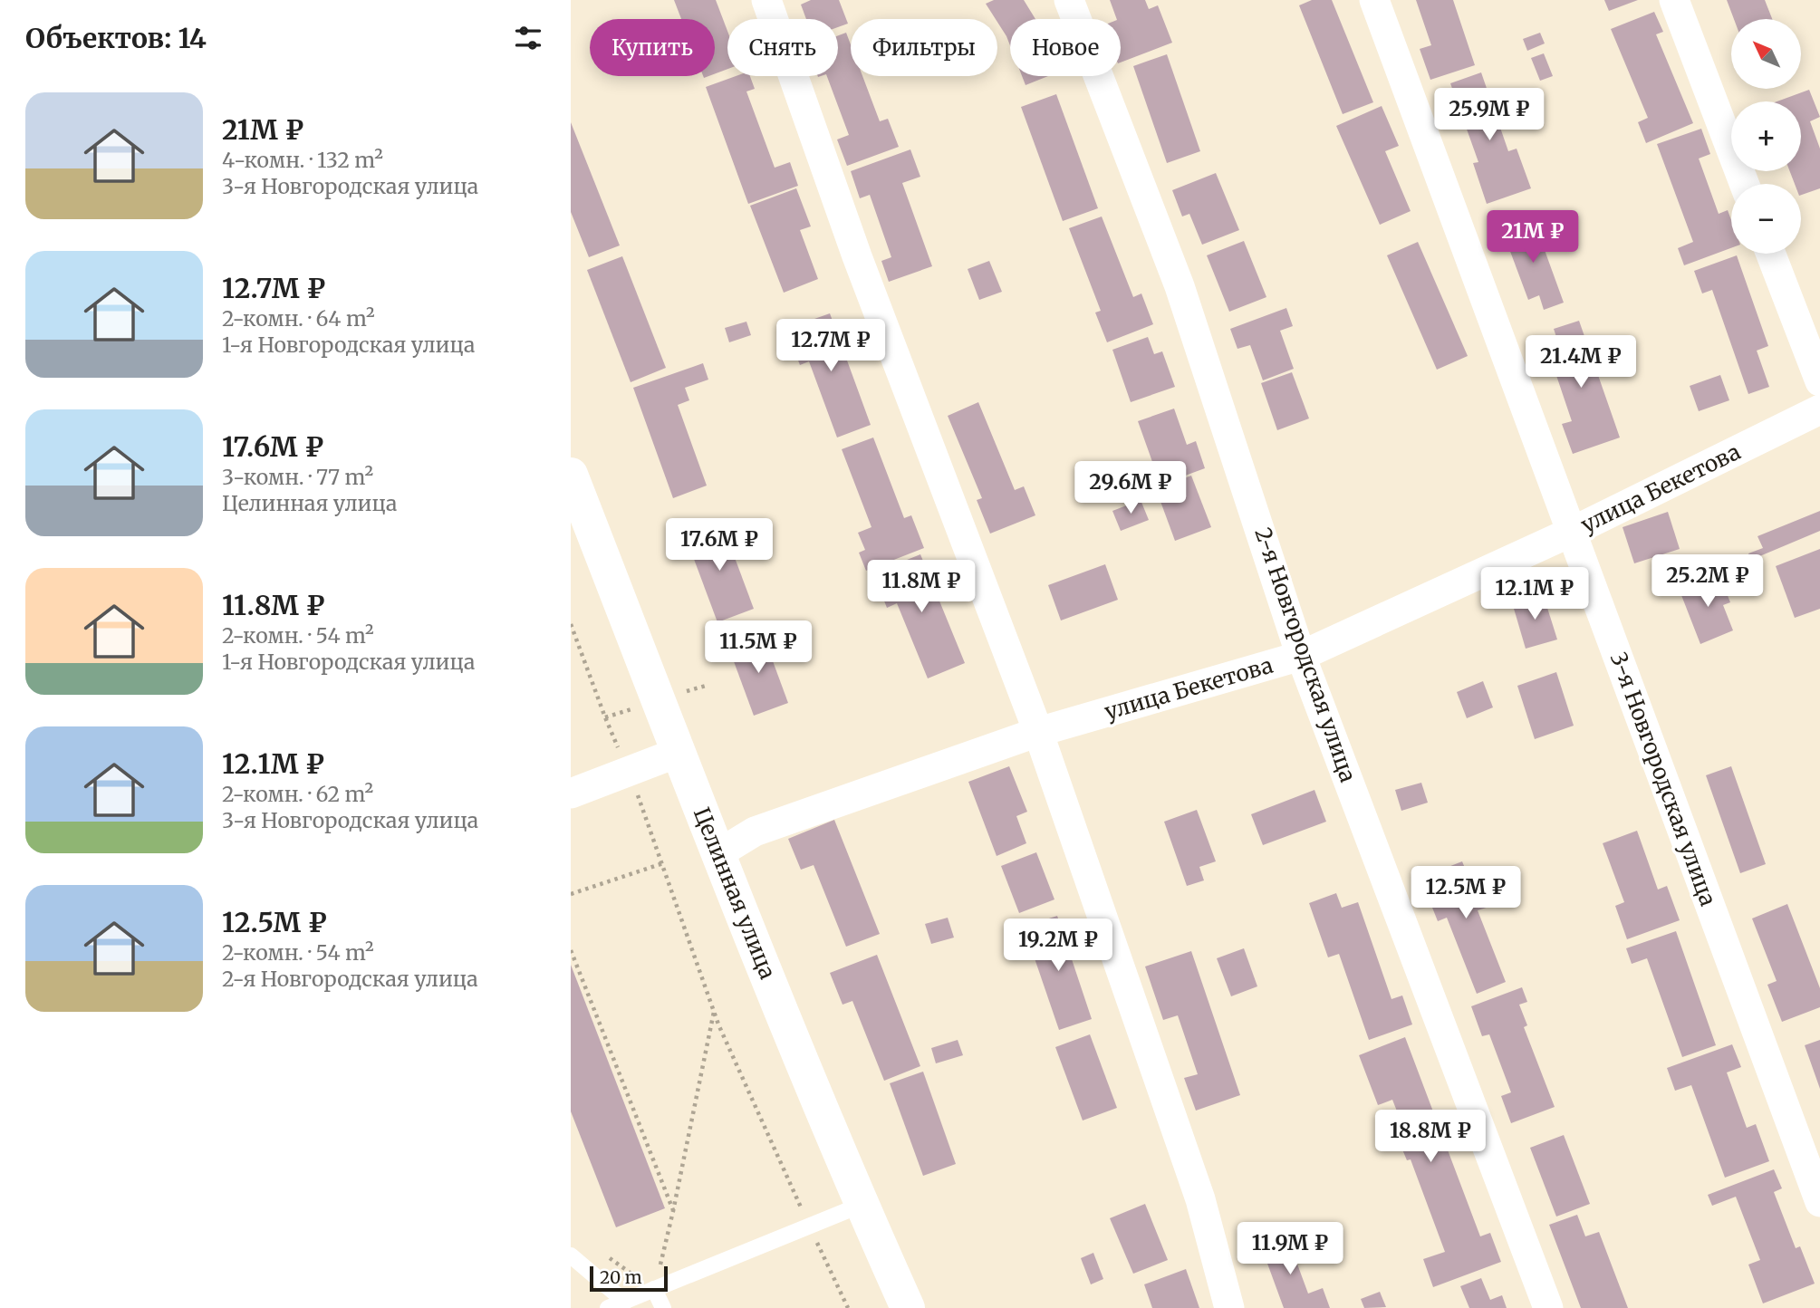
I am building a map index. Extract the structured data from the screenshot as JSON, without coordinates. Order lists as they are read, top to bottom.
{
  "streets": {
    "main road": ["Целинная улица"],
    "street": ["улица Бекетова", "2-я Новгородская улица", "3-я Новгородская улица"]
  },
  "crossings": [
    ["улица Бекетова", "2-я Новгородская улица"],
    ["улица Бекетова", "3-я Новгородская улица"],
    ["улица Бекетова", "Целинная улица"]
  ],
  "scale_bar": "20 m",
  "north": "top left",
  "page": {
    "heading": "Объектов: 14",
    "map_buttons": ["+", "−"],
    "chip": [
      "Купить",
      "Снять",
      "Фильтры",
      "Новое"
    ],
    "list": [
      {
        "name": "21M ₽",
        "note": "4-комн. · 132 m² · 3-я Новгородская улица"
      },
      {
        "name": "12.7M ₽",
        "note": "2-комн. · 64 m² · 1-я Новгородская улица"
      },
      {
        "name": "17.6M ₽",
        "note": "3-комн. · 77 m² · Целинная улица"
      },
      {
        "name": "11.8M ₽",
        "note": "2-комн. · 54 m² · 1-я Новгородская улица"
      },
      {
        "name": "12.1M ₽",
        "note": "2-комн. · 62 m² · 3-я Новгородская улица"
      },
      {
        "name": "12.5M ₽",
        "note": "2-комн. · 54 m² · 2-я Новгородская улица"
      }
    ],
    "price": [
      "25.9M ₽",
      "21M ₽",
      "12.7M ₽",
      "21.4M ₽",
      "29.6M ₽",
      "17.6M ₽",
      "25.2M ₽",
      "11.8M ₽",
      "12.1M ₽",
      "11.5M ₽",
      "12.5M ₽",
      "19.2M ₽",
      "18.8M ₽",
      "11.9M ₽"
    ],
    "scale": "20 m"
  }
}
